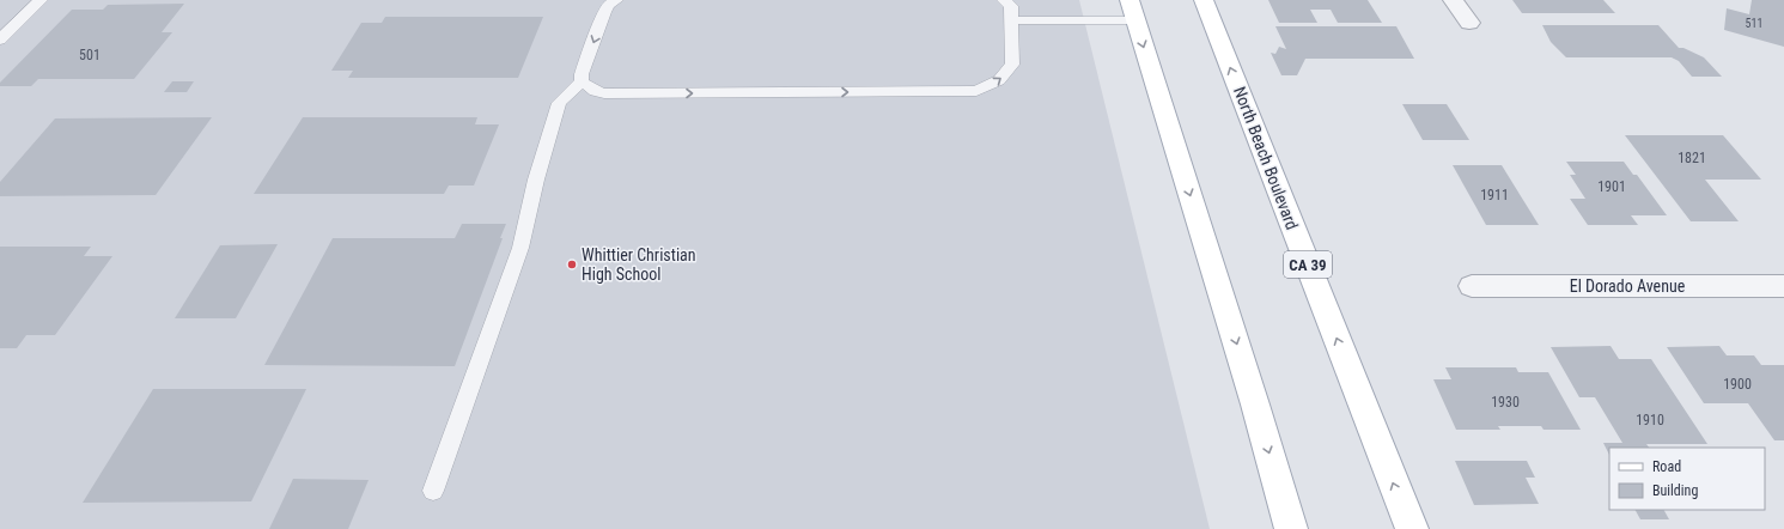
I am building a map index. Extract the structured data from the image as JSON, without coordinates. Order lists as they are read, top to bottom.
{
  "streets": {
    "main road": ["North Beach Boulevard", "CA 39"],
    "street": ["El Dorado Avenue"]
  },
  "places": ["Whittier Christian High School"],
  "house_numbers": [
    "511",
    "501",
    "1821",
    "1901",
    "1911",
    "1900",
    "1930",
    "1910"
  ],
  "legend": ["Road", "Building"]
}
